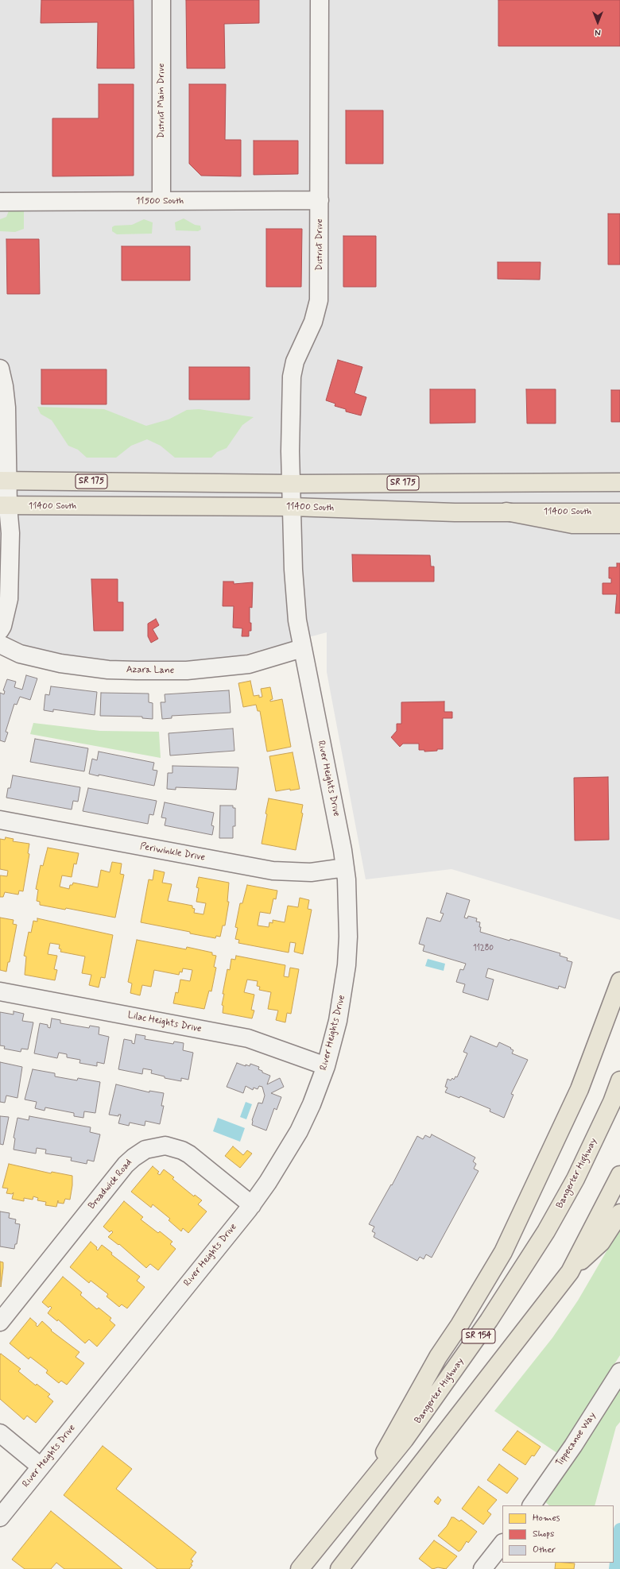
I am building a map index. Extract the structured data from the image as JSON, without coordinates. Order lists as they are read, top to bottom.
{
  "streets": {
    "main road": [
      "SR 175",
      "11400 South",
      "Bangerter Highway",
      "SR 154"
    ],
    "street": [
      "District Main Drive",
      "11500 South",
      "District Drive",
      "Azara Lane",
      "River Heights Drive",
      "Periwinkle Drive",
      "Lilac Heights Drive",
      "Broadwick Road",
      "Tippecanoe Way"
    ]
  },
  "crossings": [
    ["District Main Drive", "11500 South"],
    ["11500 South", "District Drive"],
    ["District Drive", "SR 175"],
    ["District Drive", "River Heights Drive"],
    ["SR 175", "River Heights Drive"],
    ["11400 South", "River Heights Drive"],
    ["Azara Lane", "River Heights Drive"],
    ["River Heights Drive", "Periwinkle Drive"],
    ["River Heights Drive", "Lilac Heights Drive"],
    ["River Heights Drive", "Broadwick Road"]
  ],
  "house_numbers": ["11280"],
  "legend": ["Homes", "Shops", "Other"],
  "north": "bottom"
}
